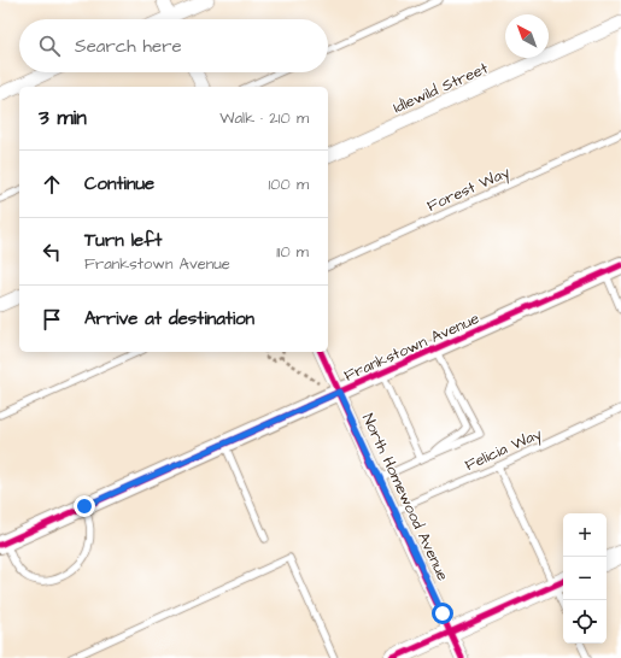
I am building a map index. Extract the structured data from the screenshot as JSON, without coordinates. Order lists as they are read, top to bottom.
{
  "streets": {
    "street": ["Idlewild Street", "Frankstown Avenue", "North Homewood Avenue"],
    "lane": ["Forest Way", "Felicia Way"]
  },
  "crossings": [
    ["Frankstown Avenue", "North Homewood Avenue"],
    ["Felicia Way", "North Homewood Avenue"]
  ],
  "north": "top left",
  "page": {
    "search": "Search here",
    "heading": ["3 min", "Walk · 210 m"],
    "list": [
      ["Continue", "100 m"],
      ["Turn left", "Frankstown Avenue", "110 m"],
      "Arrive at destination"
    ],
    "map_buttons": ["+", "−"]
  }
}
